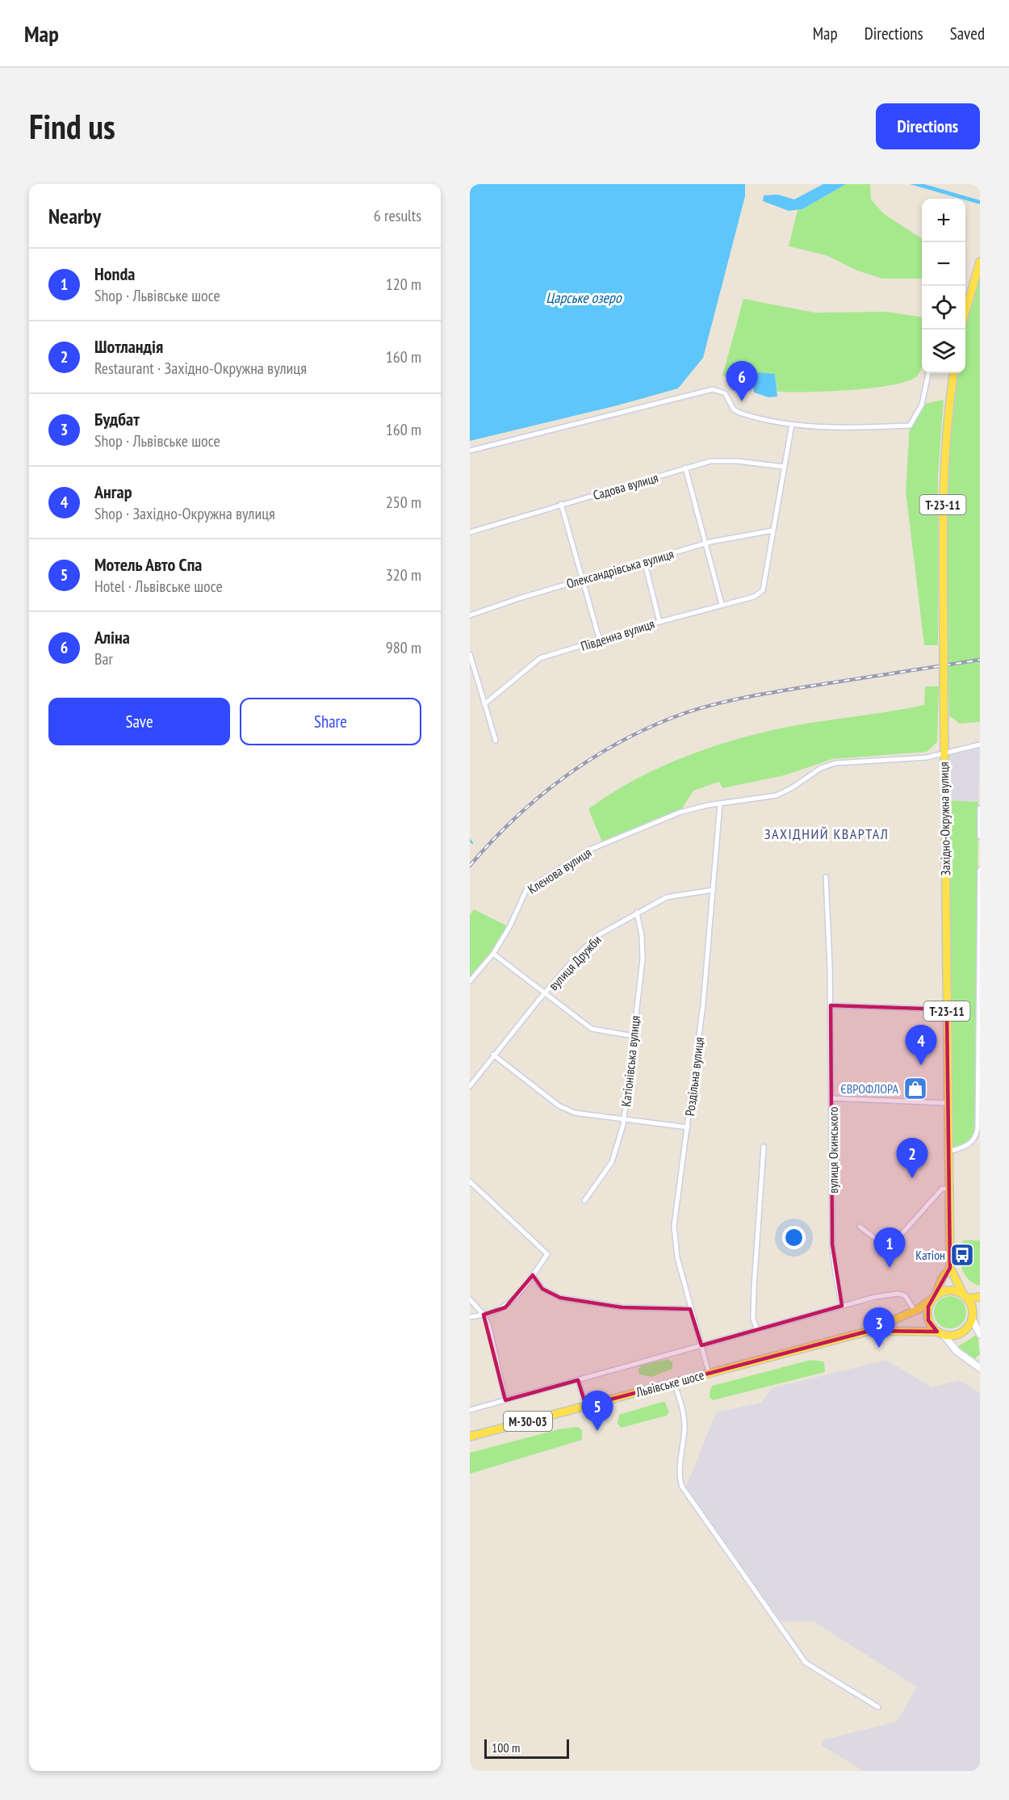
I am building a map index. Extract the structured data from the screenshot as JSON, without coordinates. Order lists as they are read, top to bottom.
{
  "streets": {
    "main road": [
      "Т-23-11",
      "Західно-Окружна вулиця",
      "Львівське шосе",
      "М-30-03"
    ],
    "street": [
      "Садова вулиця",
      "Олександрівська вулиця",
      "Південна вулиця",
      "Кленова вулиця",
      "вулиця Дружби",
      "Катіонівська вулиця",
      "Роздільна вулиця",
      "вулиця Окинського"
    ]
  },
  "crossings": [
    ["Т-23-11", "Західно-Окружна вулиця"],
    ["Т-23-11", "Львівське шосе"],
    ["Олександрівська вулиця", "Південна вулиця"],
    ["Західно-Окружна вулиця", "Кленова вулиця"],
    ["Західно-Окружна вулиця", "Львівське шосе"],
    ["Кленова вулиця", "Роздільна вулиця"],
    ["вулиця Дружби", "Катіонівська вулиця"],
    ["вулиця Дружби", "Роздільна вулиця"],
    ["Роздільна вулиця", "Львівське шосе"]
  ],
  "districts": ["ЗАХІДНИЙ КВАРТАЛ"],
  "water": ["Царське озеро"],
  "places": {
    "shop": ["ЄВРОФЛОРА"],
    "bus stop": ["Катіон"]
  },
  "scale_bar": "100 m",
  "page": {
    "header": "Map",
    "nav": ["Map", "Directions", "Saved"],
    "buttons": [
      "Directions",
      ["Save", "Share"]
    ],
    "title": "Find us",
    "heading": ["Nearby", "6 results"],
    "map_buttons": ["+", "−"],
    "list": [
      {
        "mark": "1",
        "name": "Honda",
        "note": "Shop · Львівське шосе",
        "value": "120 m"
      },
      {
        "mark": "2",
        "name": "Шотландія",
        "note": "Restaurant · Західно-Окружна вулиця",
        "value": "160 m"
      },
      {
        "mark": "3",
        "name": "Будбат",
        "note": "Shop · Львівське шосе",
        "value": "160 m"
      },
      {
        "mark": "4",
        "name": "Ангар",
        "note": "Shop · Західно-Окружна вулиця",
        "value": "250 m"
      },
      {
        "mark": "5",
        "name": "Мотель Авто Спа",
        "note": "Hotel · Львівське шосе",
        "value": "320 m"
      },
      {
        "mark": "6",
        "name": "Аліна",
        "note": "Bar",
        "value": "980 m"
      }
    ],
    "pins": [
      "6",
      "4",
      "2",
      "1",
      "3",
      "5"
    ],
    "scale": "100 m"
  }
}
